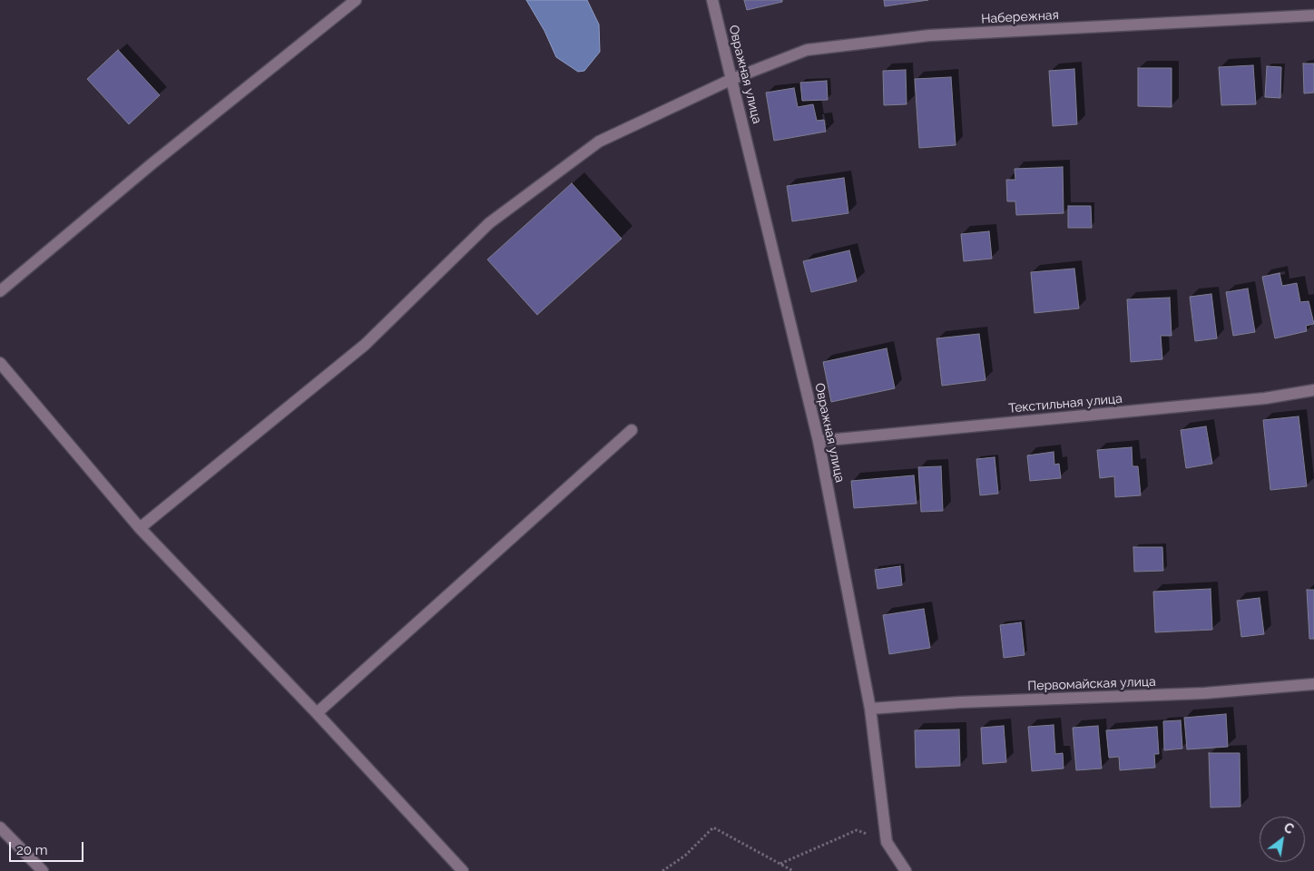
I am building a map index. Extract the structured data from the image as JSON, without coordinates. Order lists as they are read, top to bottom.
{
  "streets": {
    "street": [
      "Набережная",
      "Овражная улица",
      "Текстильная улица",
      "Первомайская улица"
    ]
  },
  "crossings": [
    ["Набережная", "Овражная улица"],
    ["Овражная улица", "Текстильная улица"],
    ["Овражная улица", "Первомайская улица"]
  ],
  "scale_bar": "20 m",
  "north": "top right"
}
